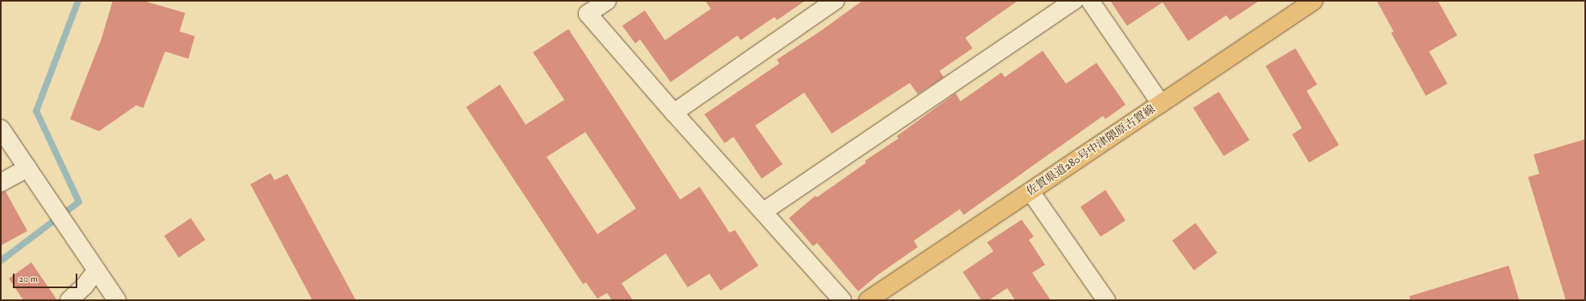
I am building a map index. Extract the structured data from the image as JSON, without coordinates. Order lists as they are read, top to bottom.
{
  "streets": {
    "main road": ["佐賀県道280号中津隈原古賀線"]
  },
  "scale_bar": "20 m"
}
